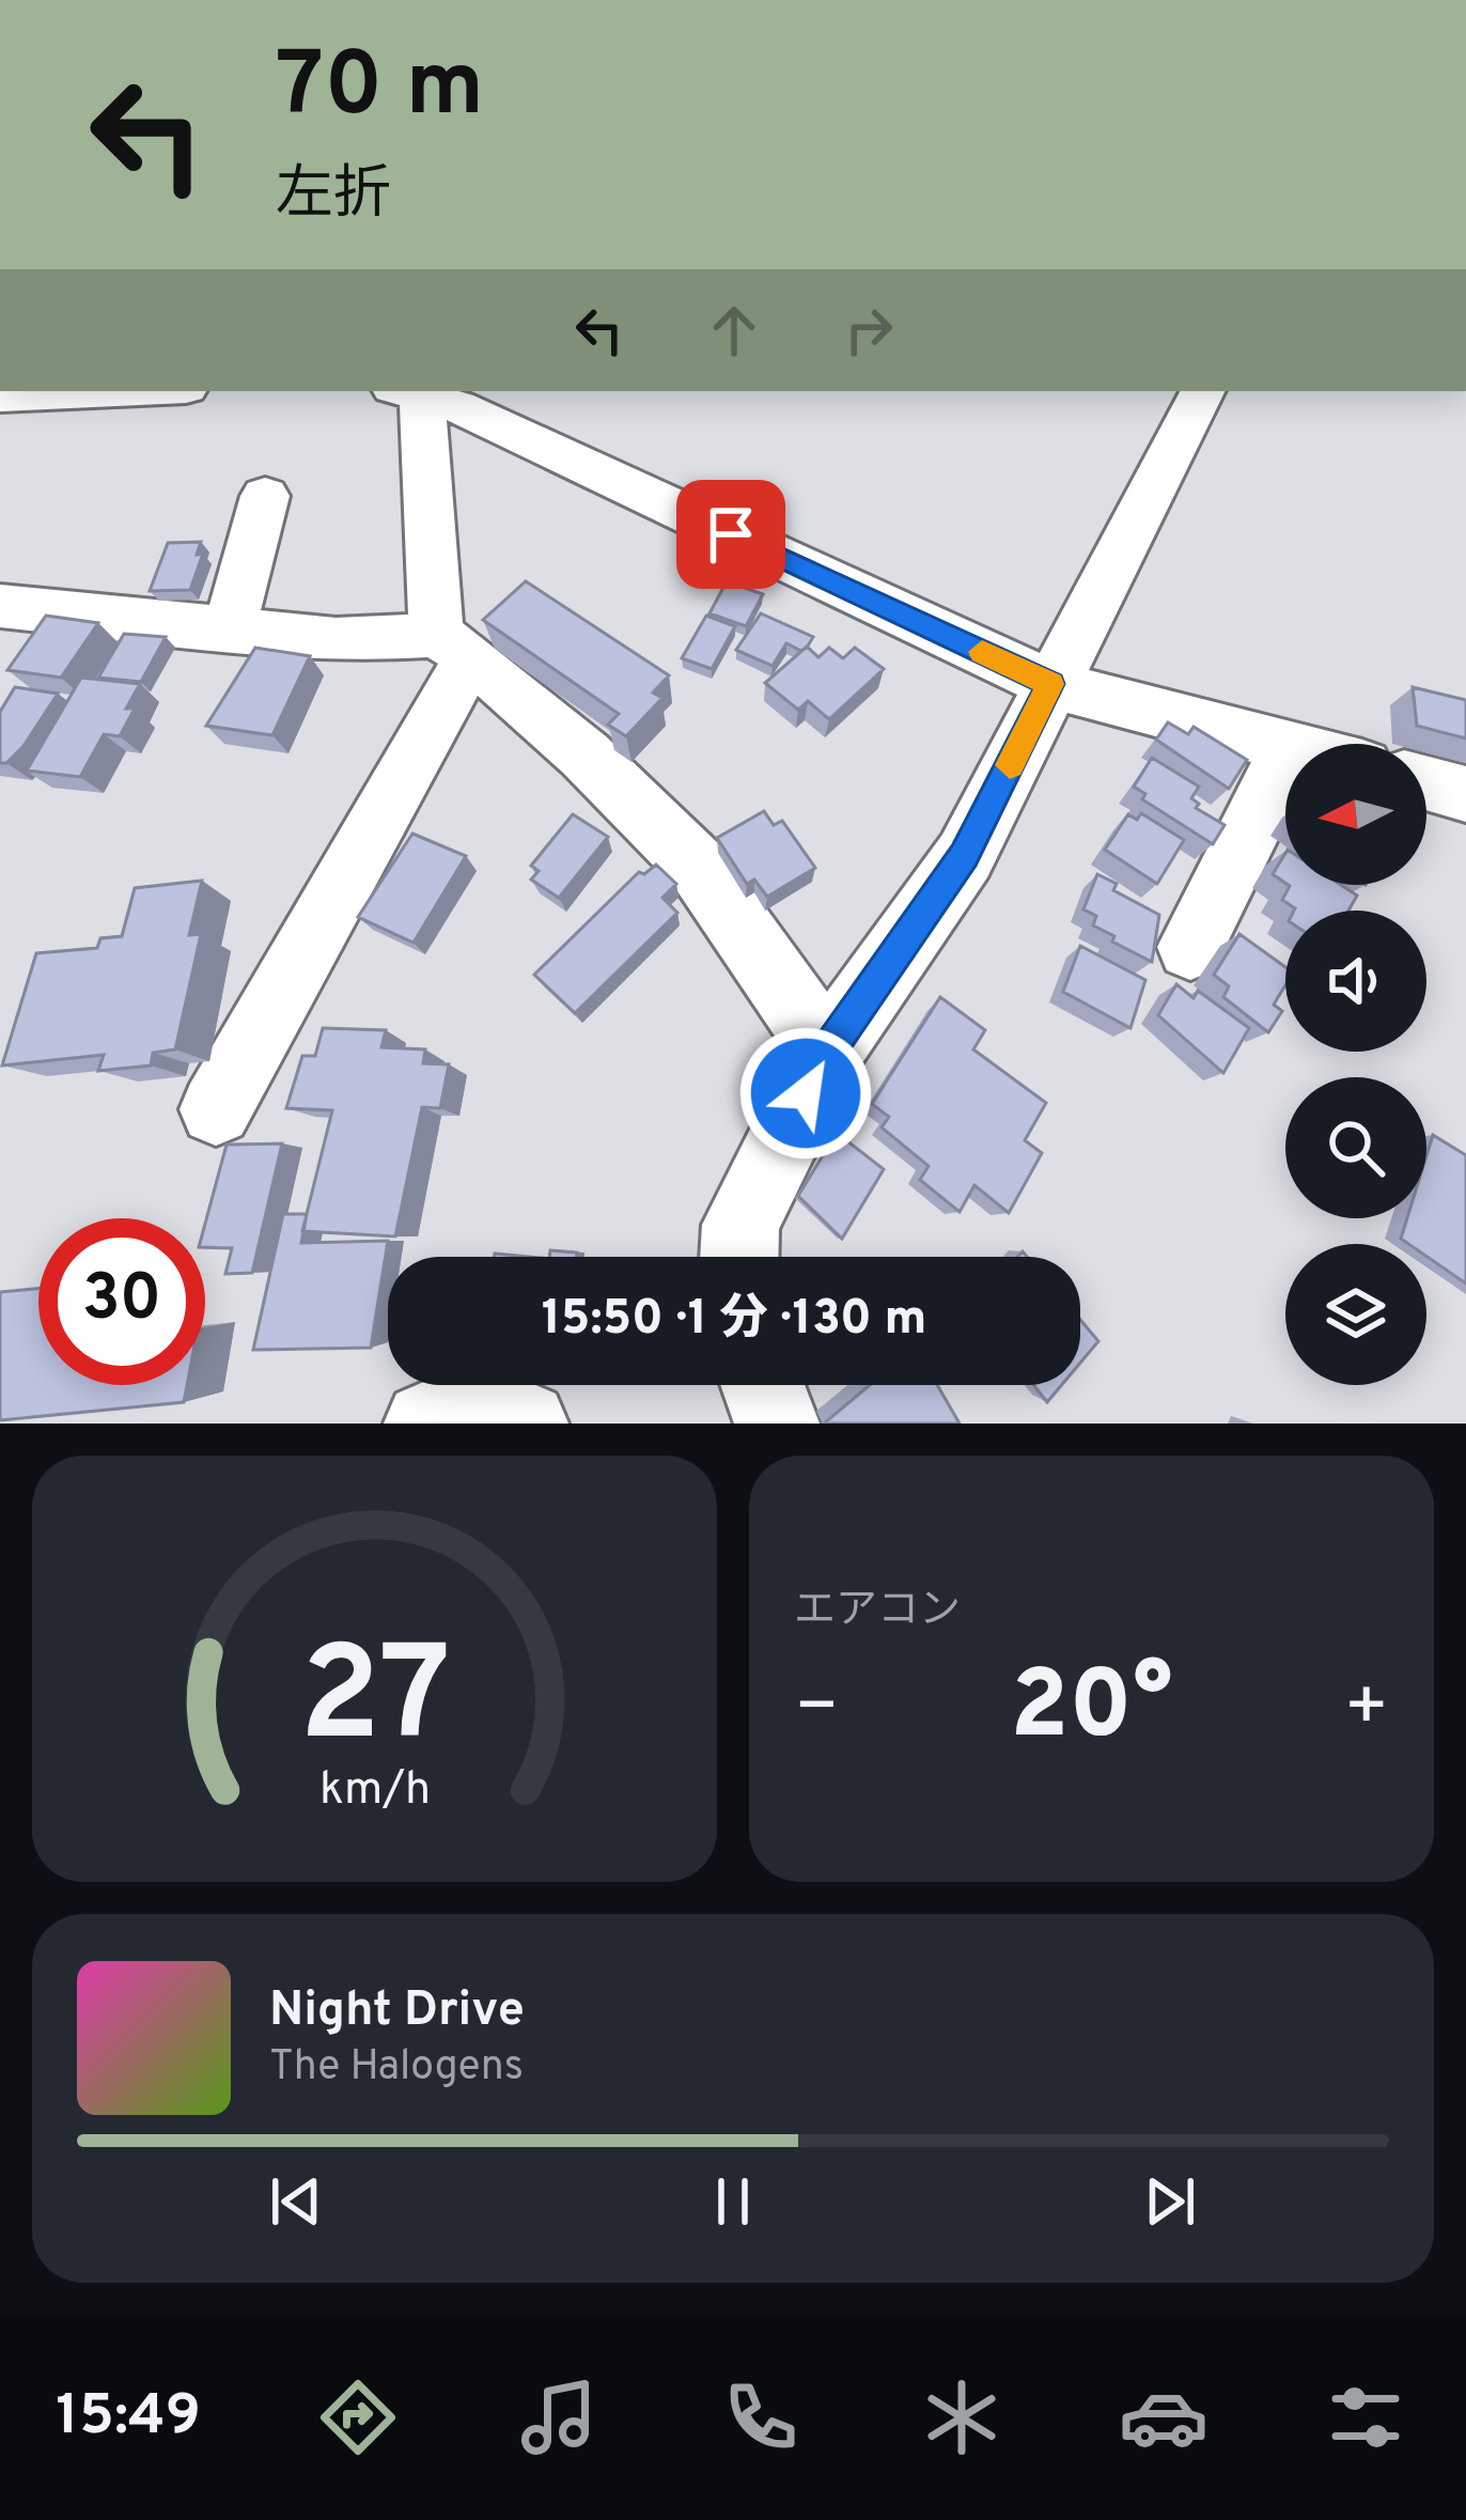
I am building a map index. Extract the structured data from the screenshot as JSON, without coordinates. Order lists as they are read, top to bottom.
{
  "north": "left",
  "page": {
    "turn": ["70 m", "左折"],
    "limit": "30",
    "trip": "15:50 · 1 分 · 130 m",
    "tile": "エアコン",
    "heat": ["−", "20°", "+"],
    "song": ["Night Drive", "The Halogens"],
    "tabs": "15:49",
    "gauge": ["27", "km/h"]
  }
}
